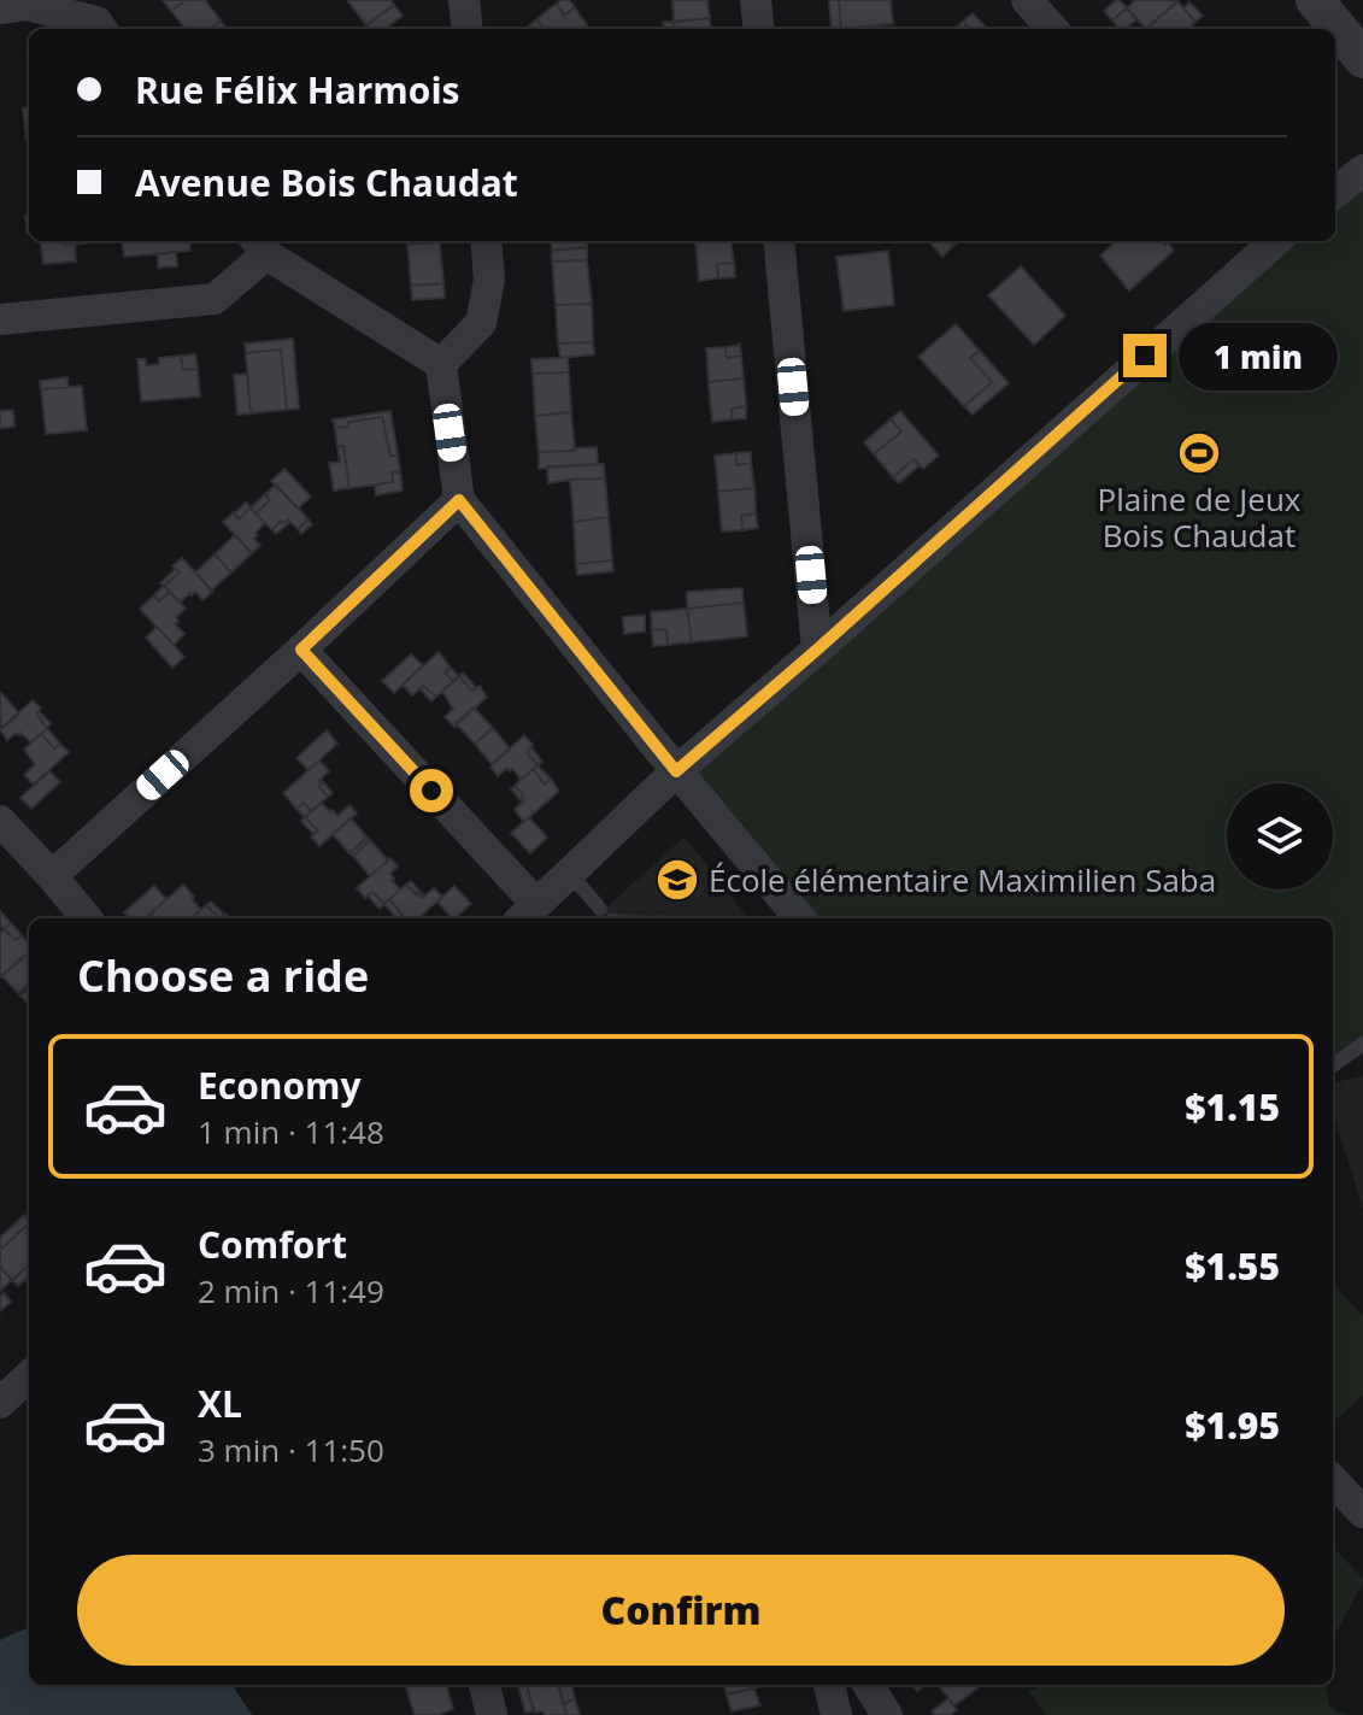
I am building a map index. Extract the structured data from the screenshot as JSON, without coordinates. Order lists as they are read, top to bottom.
{
  "places": {
    "sports": ["Plaine de Jeux Bois Chaudat"],
    "school or university": ["École élémentaire Maximilien Saba"]
  },
  "page": {
    "banner": ["Rue Félix Harmois", "Avenue Bois Chaudat"],
    "bubble": "1 min",
    "heading": "Choose a ride",
    "list": [
      {
        "name": "Economy",
        "note": "1 min · 11:48",
        "value": "$1.15"
      },
      {
        "name": "Comfort",
        "note": "2 min · 11:49",
        "value": "$1.55"
      },
      {
        "name": "XL",
        "note": "3 min · 11:50",
        "value": "$1.95"
      }
    ],
    "buttons": "Confirm"
  }
}
